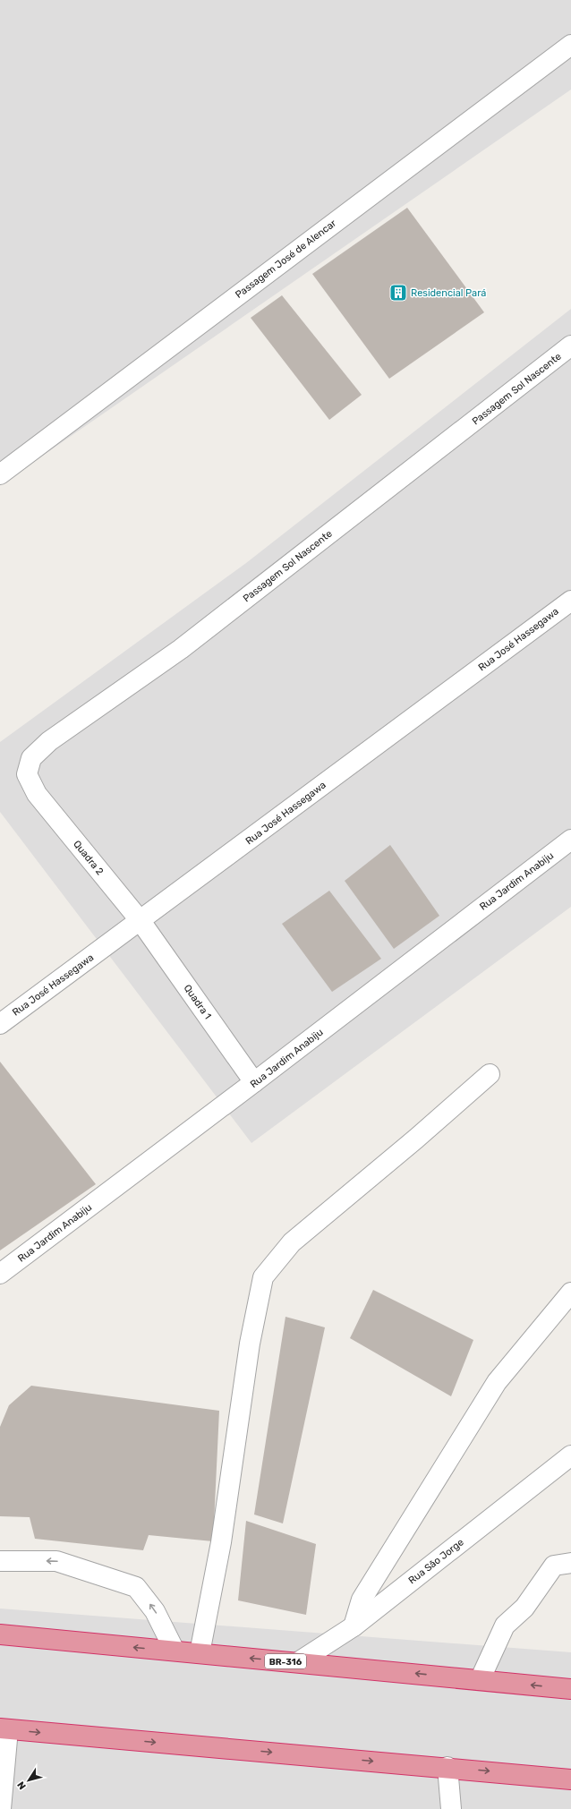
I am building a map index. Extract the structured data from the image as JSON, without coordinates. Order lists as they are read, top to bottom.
{
  "streets": {
    "highway": ["BR-316"],
    "street": [
      "Passagem José de Alencar",
      "Passagem Sol Nascente",
      "Rua José Hassegawa",
      "Quadra 2",
      "Rua Jardim Anabiju",
      "Quadra 1",
      "Rua São Jorge"
    ]
  },
  "crossings": [
    ["Passagem Sol Nascente", "Quadra 2"],
    ["Rua José Hassegawa", "Quadra 2"],
    ["Rua José Hassegawa", "Quadra 1"],
    ["Quadra 2", "Quadra 1"],
    ["Rua Jardim Anabiju", "Quadra 1"],
    ["Rua São Jorge", "BR-316"]
  ],
  "places": {
    "building": ["Residencial Pará"]
  },
  "north": "bottom left"
}
